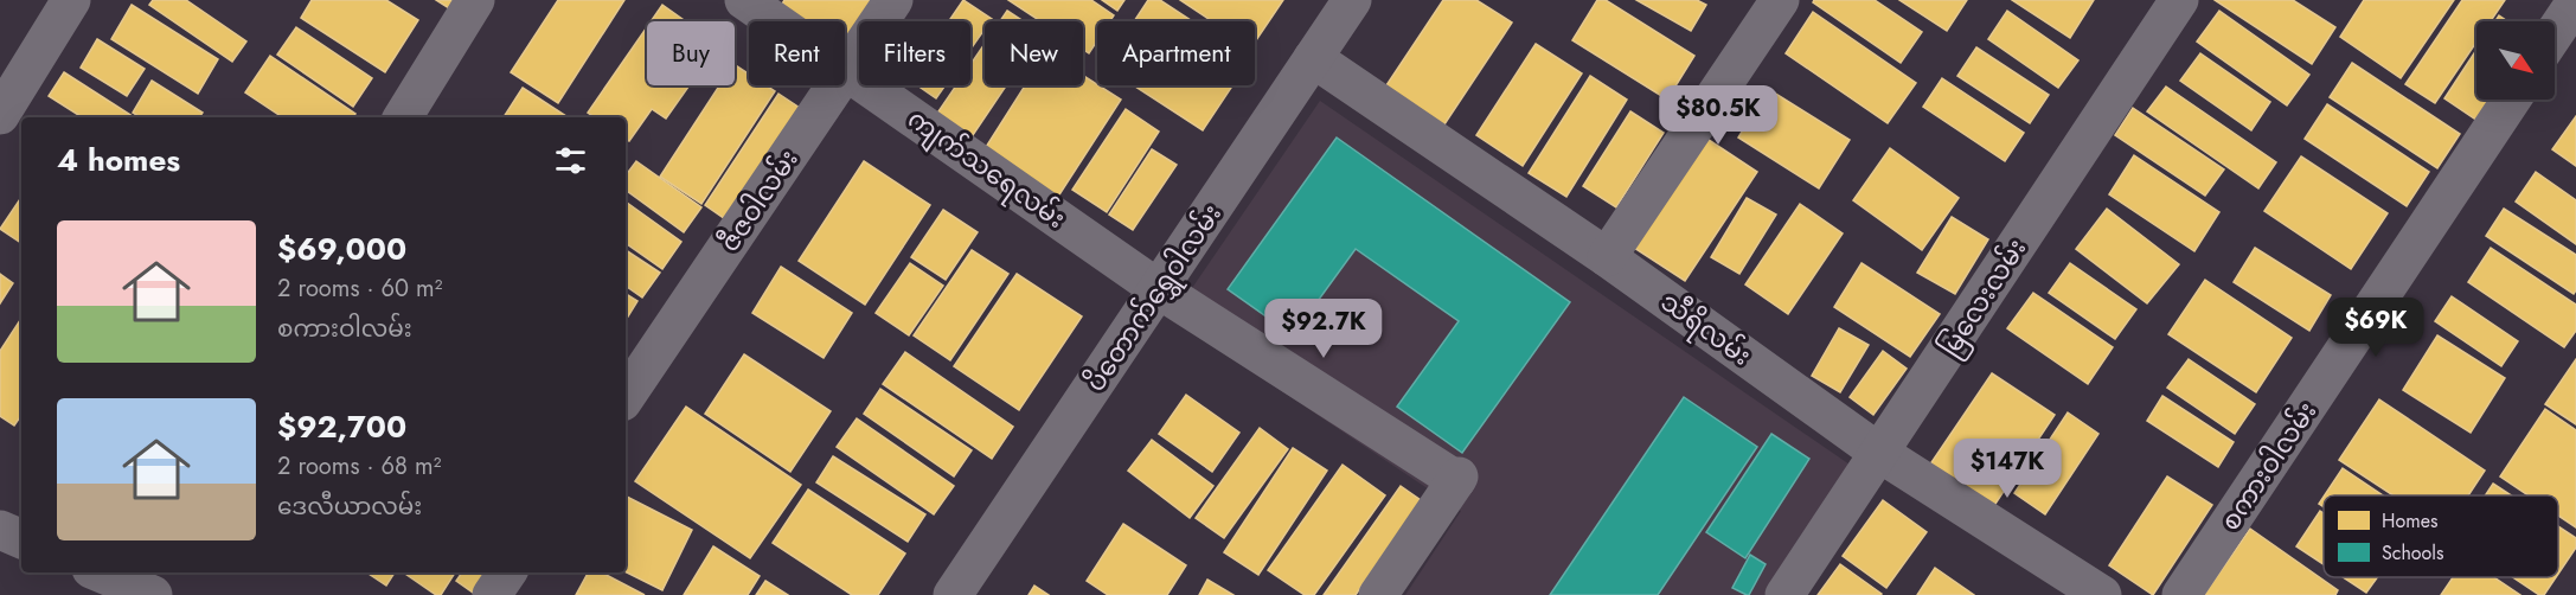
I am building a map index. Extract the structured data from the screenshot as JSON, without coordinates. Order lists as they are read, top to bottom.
{
  "streets": {
    "street": [
      "ကျက်သရေလမ်း",
      "ဇီဇဝါလမ်း",
      "ပိတောက်ရွှေဝါလမ်း",
      "မြလေးလမ်း",
      "သီရိလမ်း",
      "စကားဝါလမ်း"
    ]
  },
  "crossings": [
    ["ကျက်သရေလမ်း", "ဇီဇဝါလမ်း"],
    ["ကျက်သရေလမ်း", "ပိတောက်ရွှေဝါလမ်း"],
    ["ပိတောက်ရွှေဝါလမ်း", "သီရိလမ်း"],
    ["မြလေးလမ်း", "သီရိလမ်း"]
  ],
  "legend": ["Homes", "Schools"],
  "north": "bottom right",
  "page": {
    "chip": [
      "Buy",
      "Rent",
      "Filters",
      "New",
      "Apartment"
    ],
    "price": [
      "$80.5K",
      "$69K",
      "$92.7K",
      "$147K"
    ],
    "heading": "4 homes",
    "list": [
      {
        "name": "$69,000",
        "note": "2 rooms · 60 m² · စကားဝါလမ်း"
      },
      {
        "name": "$92,700",
        "note": "2 rooms · 68 m² · ဒေလီယာလမ်း"
      }
    ]
  }
}
